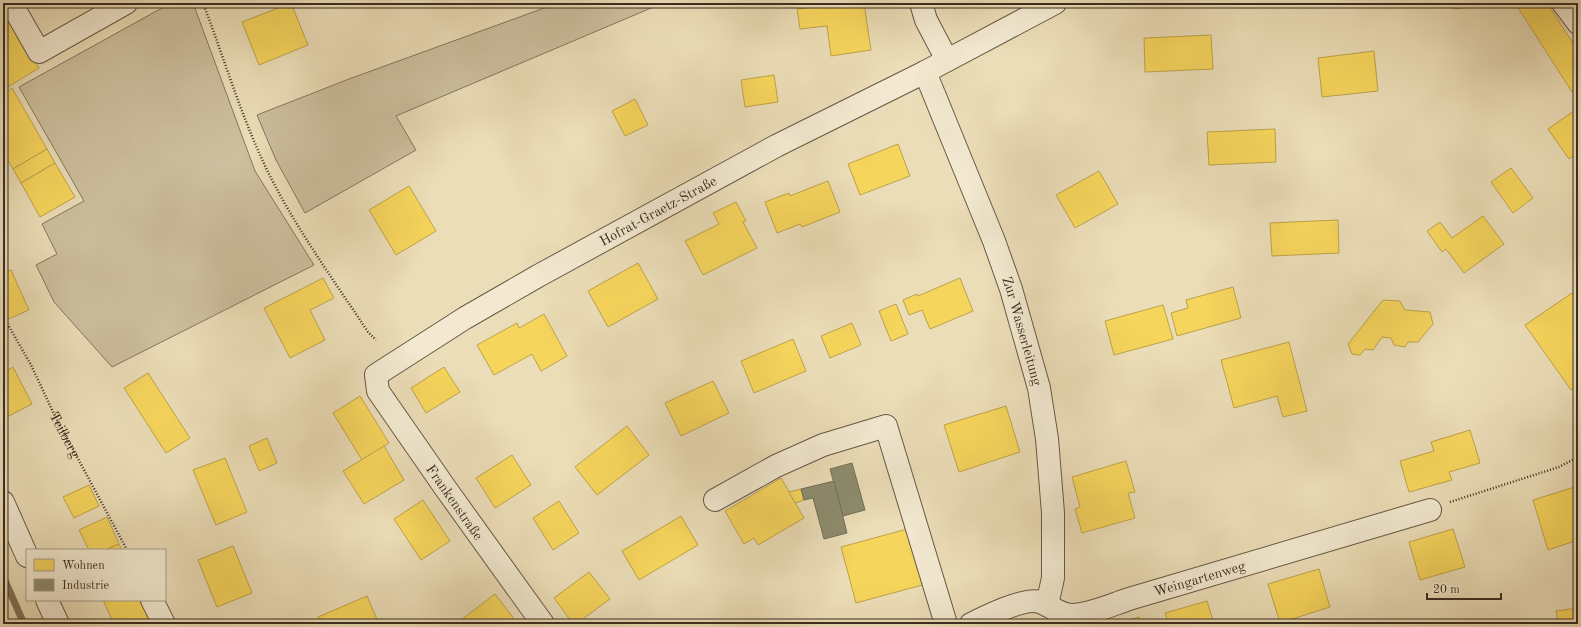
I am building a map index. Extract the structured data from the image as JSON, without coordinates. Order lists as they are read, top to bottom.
{
  "streets": {
    "street": [
      "Hofrat-Graetz-Straße",
      "Zur Wasserleitung",
      "Frankenstraße",
      "Weingartenweg"
    ],
    "path": ["Teilberg"]
  },
  "crossings": [
    ["Hofrat-Graetz-Straße", "Zur Wasserleitung"],
    ["Hofrat-Graetz-Straße", "Frankenstraße"],
    ["Zur Wasserleitung", "Weingartenweg"]
  ],
  "legend": ["Wohnen", "Industrie"],
  "scale_bar": "20 m"
}
